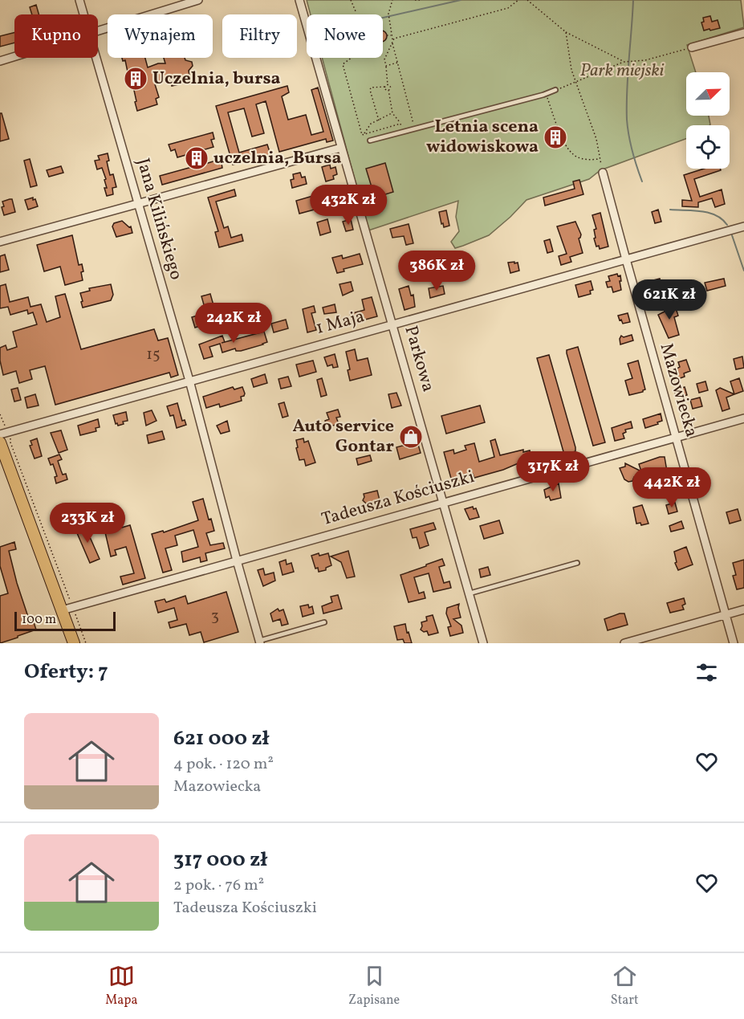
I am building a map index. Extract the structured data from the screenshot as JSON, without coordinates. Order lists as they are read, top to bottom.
{
  "streets": {
    "street": [
      "Jana Kilińskiego",
      "1 Maja",
      "Parkowa",
      "Mazowiecka",
      "Tadeusza Kościuszki"
    ]
  },
  "crossings": [
    ["Jana Kilińskiego", "1 Maja"],
    ["Jana Kilińskiego", "Tadeusza Kościuszki"],
    ["1 Maja", "Parkowa"],
    ["1 Maja", "Mazowiecka"],
    ["Parkowa", "Tadeusza Kościuszki"],
    ["Mazowiecka", "Tadeusza Kościuszki"]
  ],
  "parks": ["Park miejski"],
  "places": {
    "building": ["Uczelnia, bursa", "Letnia scena widowiskowa", "uczelnia, Bursa"],
    "shop": ["Auto service Gontar"]
  },
  "house_numbers": ["15", "3"],
  "scale_bar": "100 m",
  "north": "top right",
  "page": {
    "chip": [
      "Kupno",
      "Wynajem",
      "Filtry",
      "Nowe"
    ],
    "price": [
      "432K zł",
      "386K zł",
      "621K zł",
      "242K zł",
      "317K zł",
      "442K zł",
      "233K zł"
    ],
    "scale": "100 m",
    "heading": "Oferty: 7",
    "list": [
      {
        "name": "621 000 zł",
        "note": "4 pok. · 120 m² · Mazowiecka"
      },
      {
        "name": "317 000 zł",
        "note": "2 pok. · 76 m² · Tadeusza Kościuszki"
      }
    ],
    "tabs": ["Mapa", "Zapisane", "Start"]
  }
}
